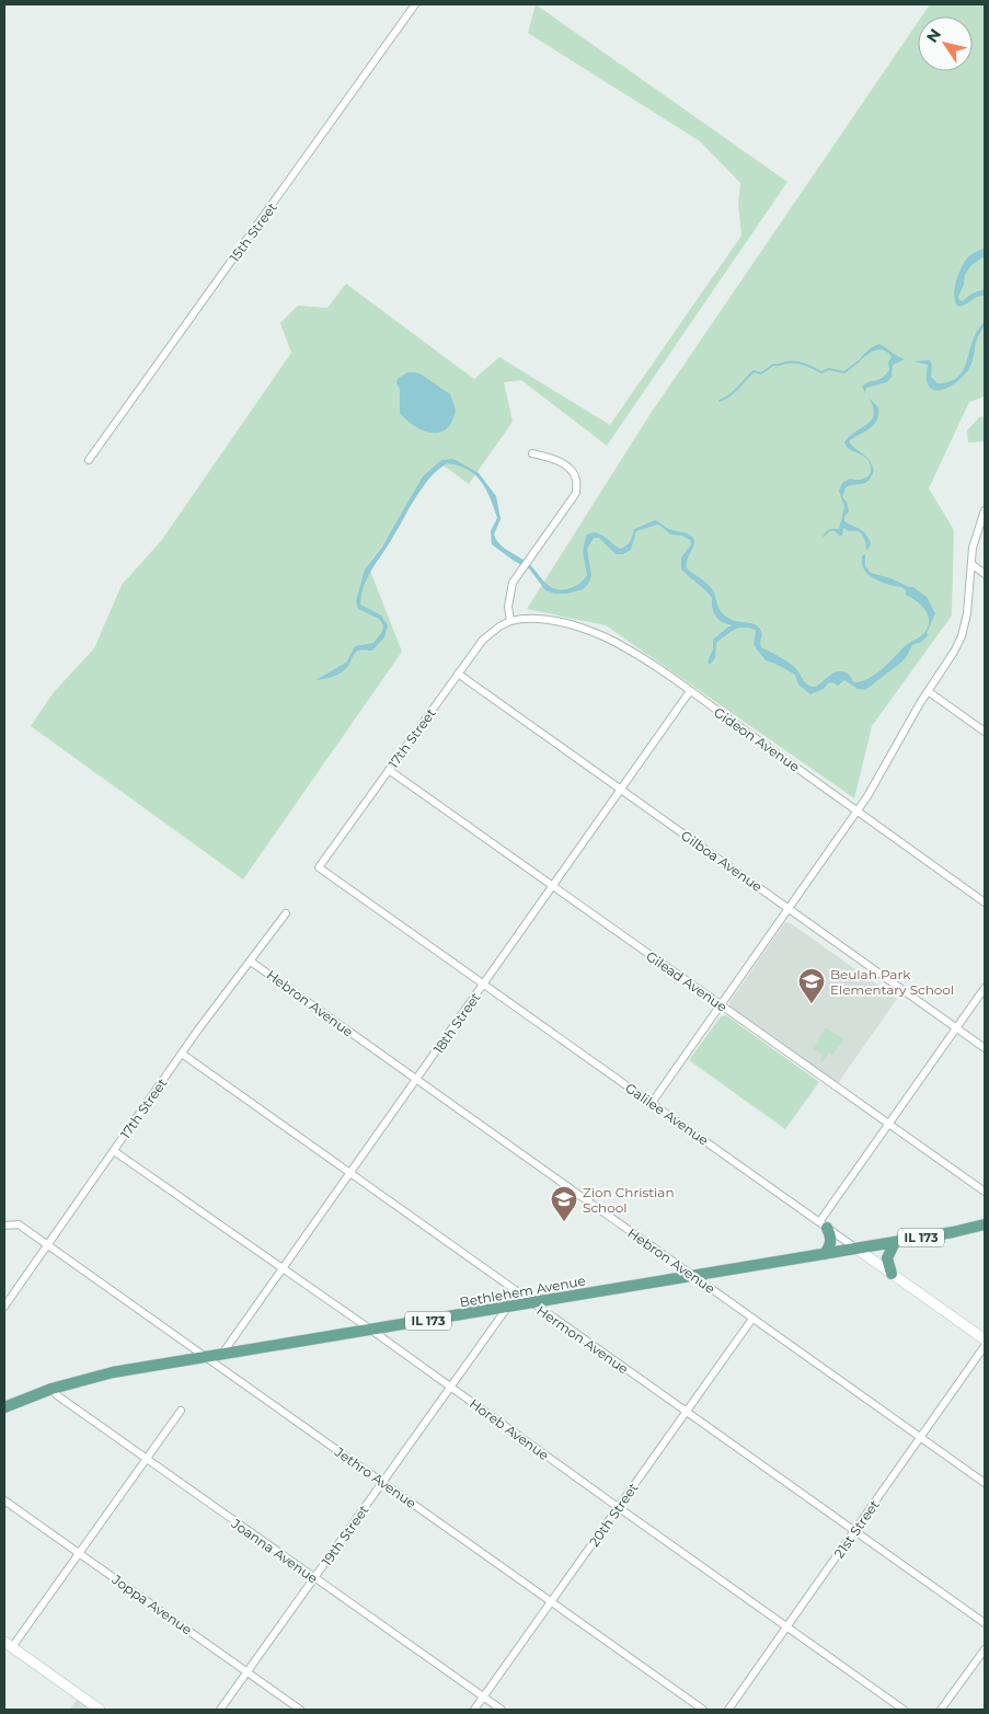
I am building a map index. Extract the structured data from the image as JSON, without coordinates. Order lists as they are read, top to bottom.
{
  "streets": {
    "main road": ["IL 173", "Bethlehem Avenue"],
    "street": [
      "15th Street",
      "17th Street",
      "Gideon Avenue",
      "Gilboa Avenue",
      "Gilead Avenue",
      "Hebron Avenue",
      "18th Street",
      "Galilee Avenue",
      "Hermon Avenue",
      "Horeb Avenue",
      "Jethro Avenue",
      "20th Street",
      "21st Street",
      "19th Street",
      "Joanna Avenue",
      "Joppa Avenue"
    ]
  },
  "crossings": [
    ["17th Street", "Gideon Avenue"],
    ["17th Street", "Gilboa Avenue"],
    ["17th Street", "Gilead Avenue"],
    ["17th Street", "Hebron Avenue"],
    ["17th Street", "Galilee Avenue"],
    ["17th Street", "Hermon Avenue"],
    ["17th Street", "Horeb Avenue"],
    ["17th Street", "Jethro Avenue"],
    ["Gideon Avenue", "18th Street"],
    ["Gilboa Avenue", "18th Street"],
    ["Gilead Avenue", "18th Street"],
    ["Hebron Avenue", "18th Street"],
    ["Hebron Avenue", "Bethlehem Avenue"],
    ["Hebron Avenue", "20th Street"],
    ["Hebron Avenue", "21st Street"],
    ["18th Street", "Galilee Avenue"],
    ["18th Street", "Bethlehem Avenue"],
    ["18th Street", "Hermon Avenue"],
    ["18th Street", "Horeb Avenue"],
    ["Galilee Avenue", "Bethlehem Avenue"],
    ["Bethlehem Avenue", "Hermon Avenue"],
    ["Bethlehem Avenue", "Horeb Avenue"],
    ["Bethlehem Avenue", "Jethro Avenue"],
    ["Bethlehem Avenue", "19th Street"],
    ["Bethlehem Avenue", "Joanna Avenue"],
    ["Hermon Avenue", "20th Street"],
    ["Hermon Avenue", "21st Street"],
    ["Horeb Avenue", "20th Street"],
    ["Horeb Avenue", "21st Street"],
    ["Horeb Avenue", "19th Street"],
    ["Jethro Avenue", "20th Street"],
    ["Jethro Avenue", "19th Street"],
    ["20th Street", "Joanna Avenue"],
    ["19th Street", "Joanna Avenue"],
    ["19th Street", "Joppa Avenue"]
  ],
  "places": {
    "school or university": ["Beulah Park Elementary School", "Zion Christian School"]
  },
  "north": "top left"
}
